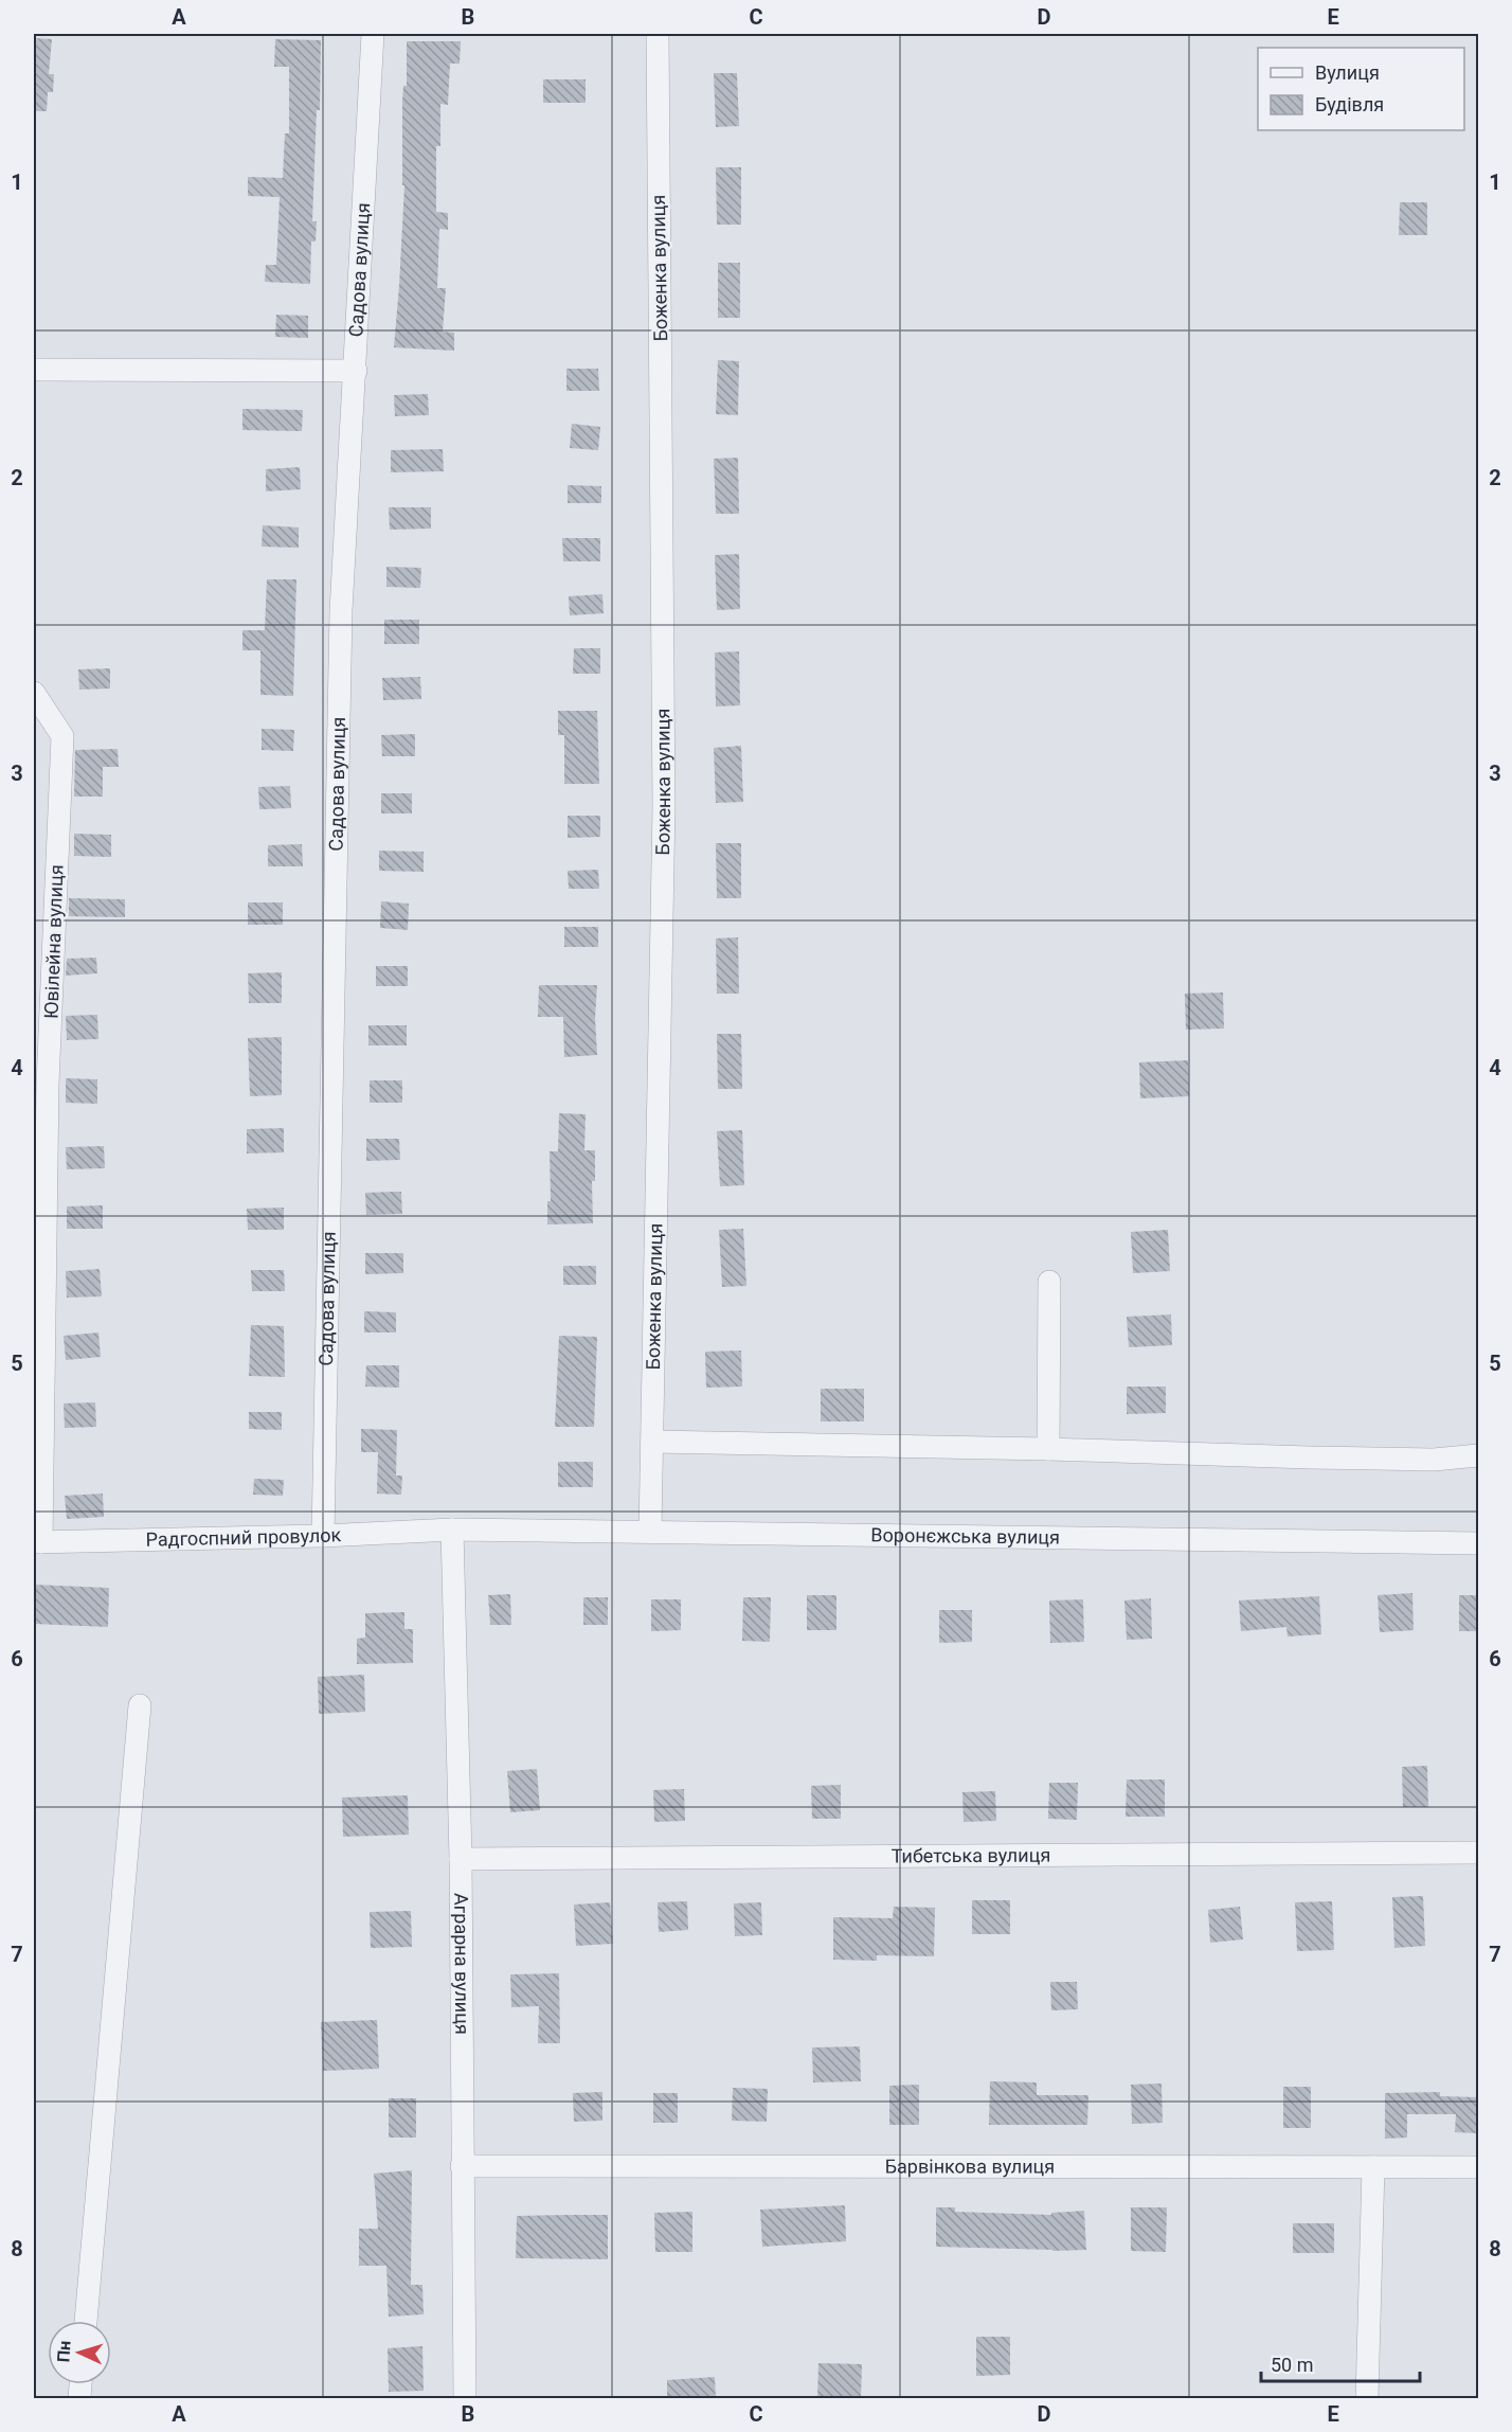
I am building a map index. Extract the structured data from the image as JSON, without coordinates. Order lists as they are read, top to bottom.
{
  "streets": {
    "street": [
      "Боженка вулиця",
      "Садова вулиця",
      "Ювілейна вулиця",
      "Воронєжська вулиця",
      "Радгоспний провулок",
      "Тибетська вулиця",
      "Аграрна вулиця",
      "Барвінкова вулиця"
    ]
  },
  "crossings": [
    ["Боженка вулиця", "Воронєжська вулиця"],
    ["Садова вулиця", "Радгоспний провулок"],
    ["Ювілейна вулиця", "Радгоспний провулок"],
    ["Воронєжська вулиця", "Радгоспний провулок"],
    ["Воронєжська вулиця", "Аграрна вулиця"],
    ["Радгоспний провулок", "Аграрна вулиця"],
    ["Тибетська вулиця", "Аграрна вулиця"],
    ["Аграрна вулиця", "Барвінкова вулиця"]
  ],
  "legend": ["Вулиця", "Будівля"],
  "scale_bar": "50 m",
  "north": "left",
  "grid": {
    "columns": [
      "A",
      "B",
      "C",
      "D",
      "E"
    ],
    "rows": [
      "1",
      "2",
      "3",
      "4",
      "5",
      "6",
      "7",
      "8"
    ]
  }
}
